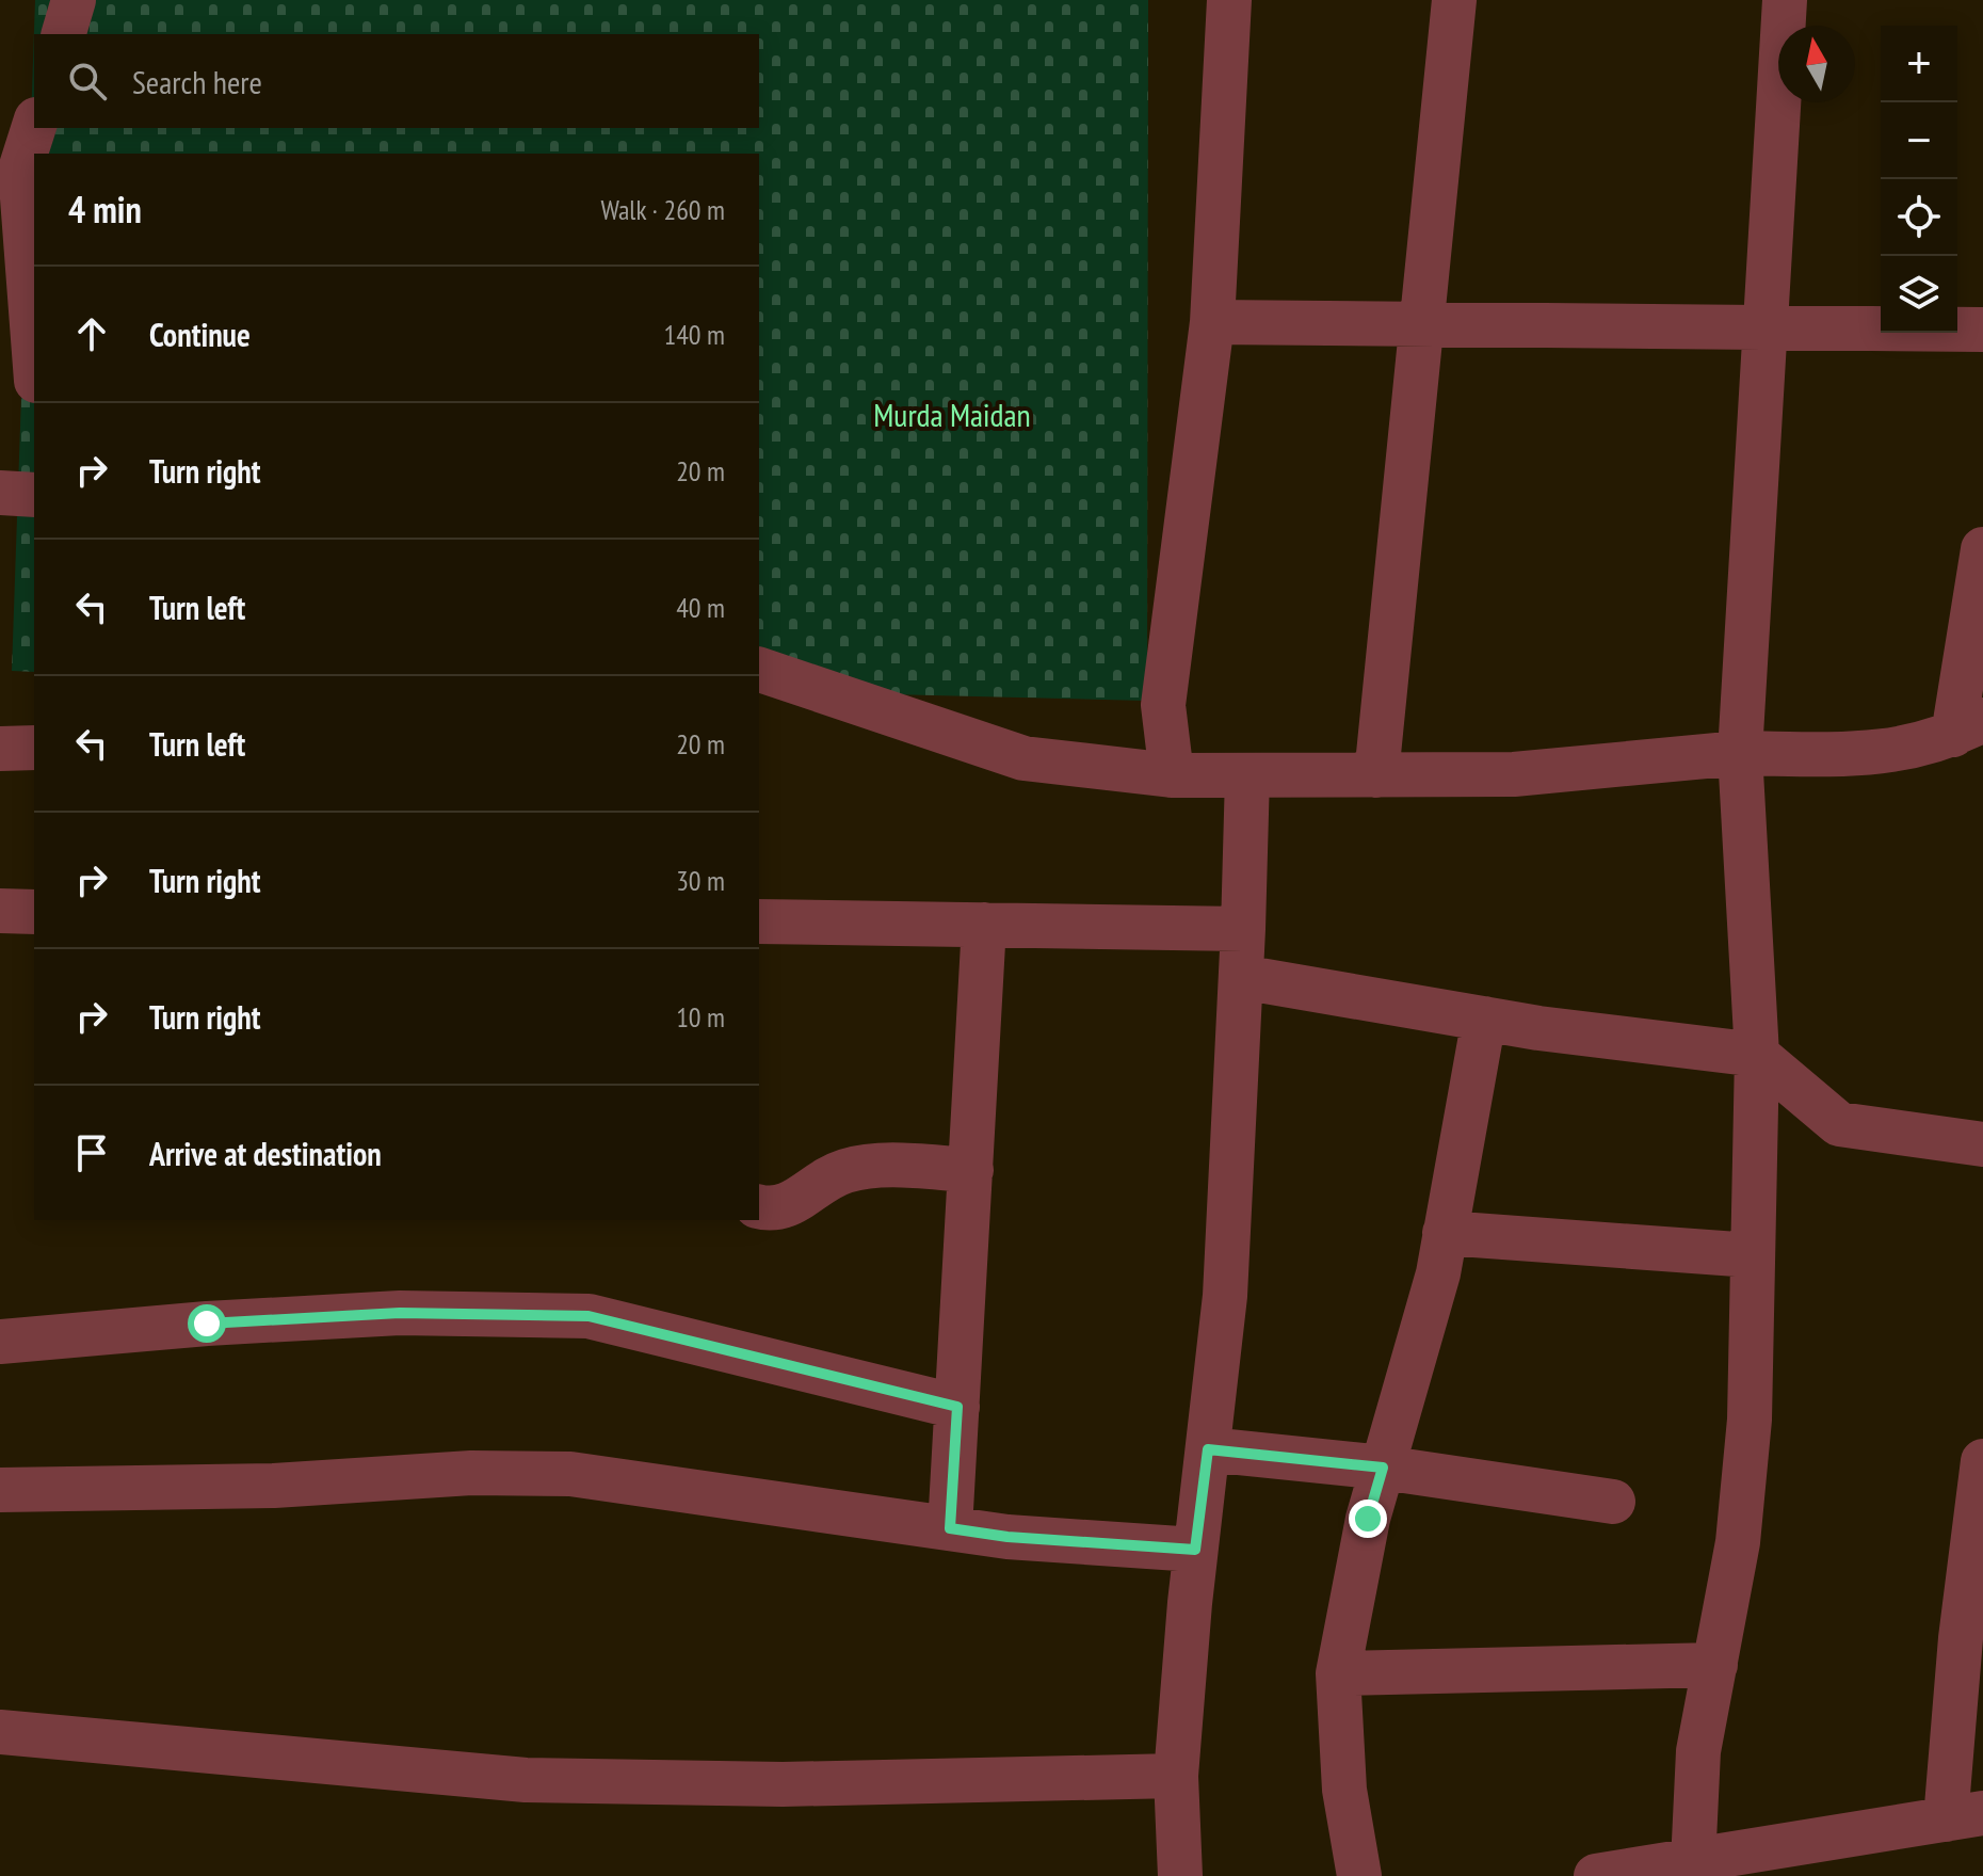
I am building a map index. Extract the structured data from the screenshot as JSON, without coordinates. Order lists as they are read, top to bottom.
{
  "parks": ["Murda Maidan"],
  "north": "top",
  "page": {
    "map_buttons": ["+", "−"],
    "search": "Search here",
    "heading": ["4 min", "Walk · 260 m"],
    "list": [
      ["Continue", "140 m"],
      ["Turn right", "20 m"],
      ["Turn left", "40 m"],
      ["Turn left", "20 m"],
      ["Turn right", "30 m"],
      ["Turn right", "10 m"],
      "Arrive at destination"
    ]
  }
}
